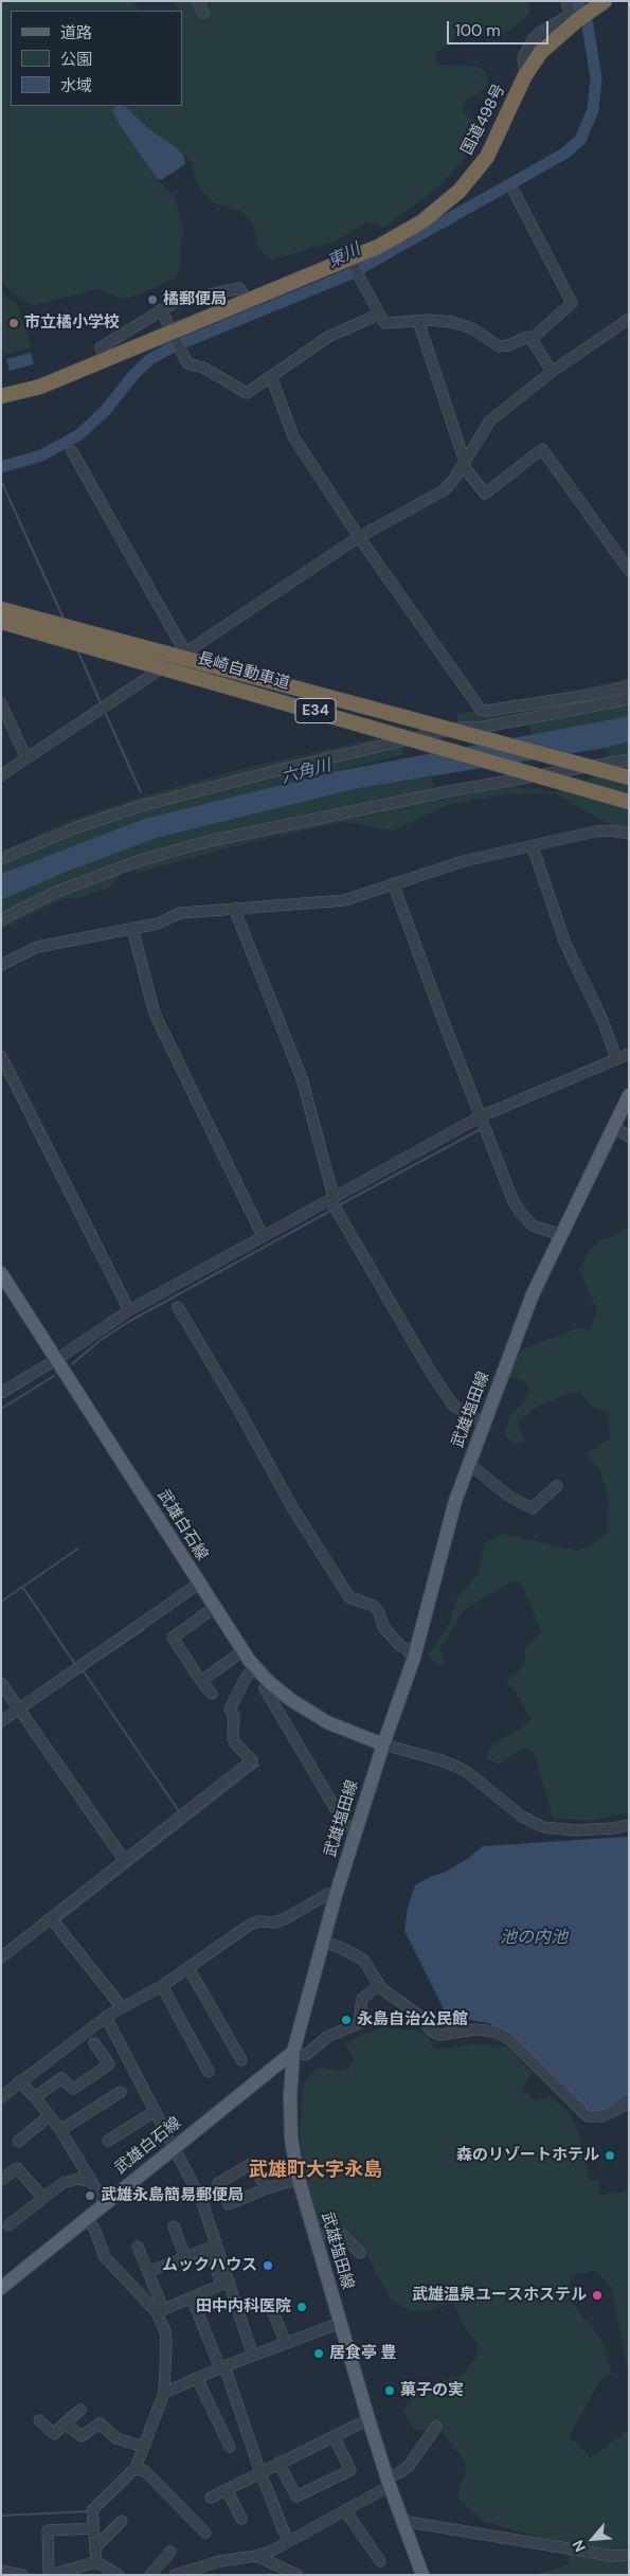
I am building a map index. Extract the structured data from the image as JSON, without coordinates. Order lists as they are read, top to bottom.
{
  "streets": {
    "highway": ["国道498号", "長崎自動車道", "E34"],
    "main road": ["武雄塩田線", "武雄白石線"]
  },
  "crossings": [
    ["武雄塩田線", "武雄白石線"]
  ],
  "districts": ["武雄町大字永島"],
  "water": ["東川", "六角川", "池の内池"],
  "places": [
    "橘郵便局",
    "市立橘小学校",
    "永島自治公民館",
    "森のリゾートホテル",
    "武雄永島簡易郵便局",
    "ムックハウス",
    "武雄温泉ユースホステル",
    "田中内科医院",
    "居食亭 豊",
    "菓子の実"
  ],
  "legend": ["道路", "公園", "水域"],
  "scale_bar": "100 m",
  "north": "bottom left"
}
